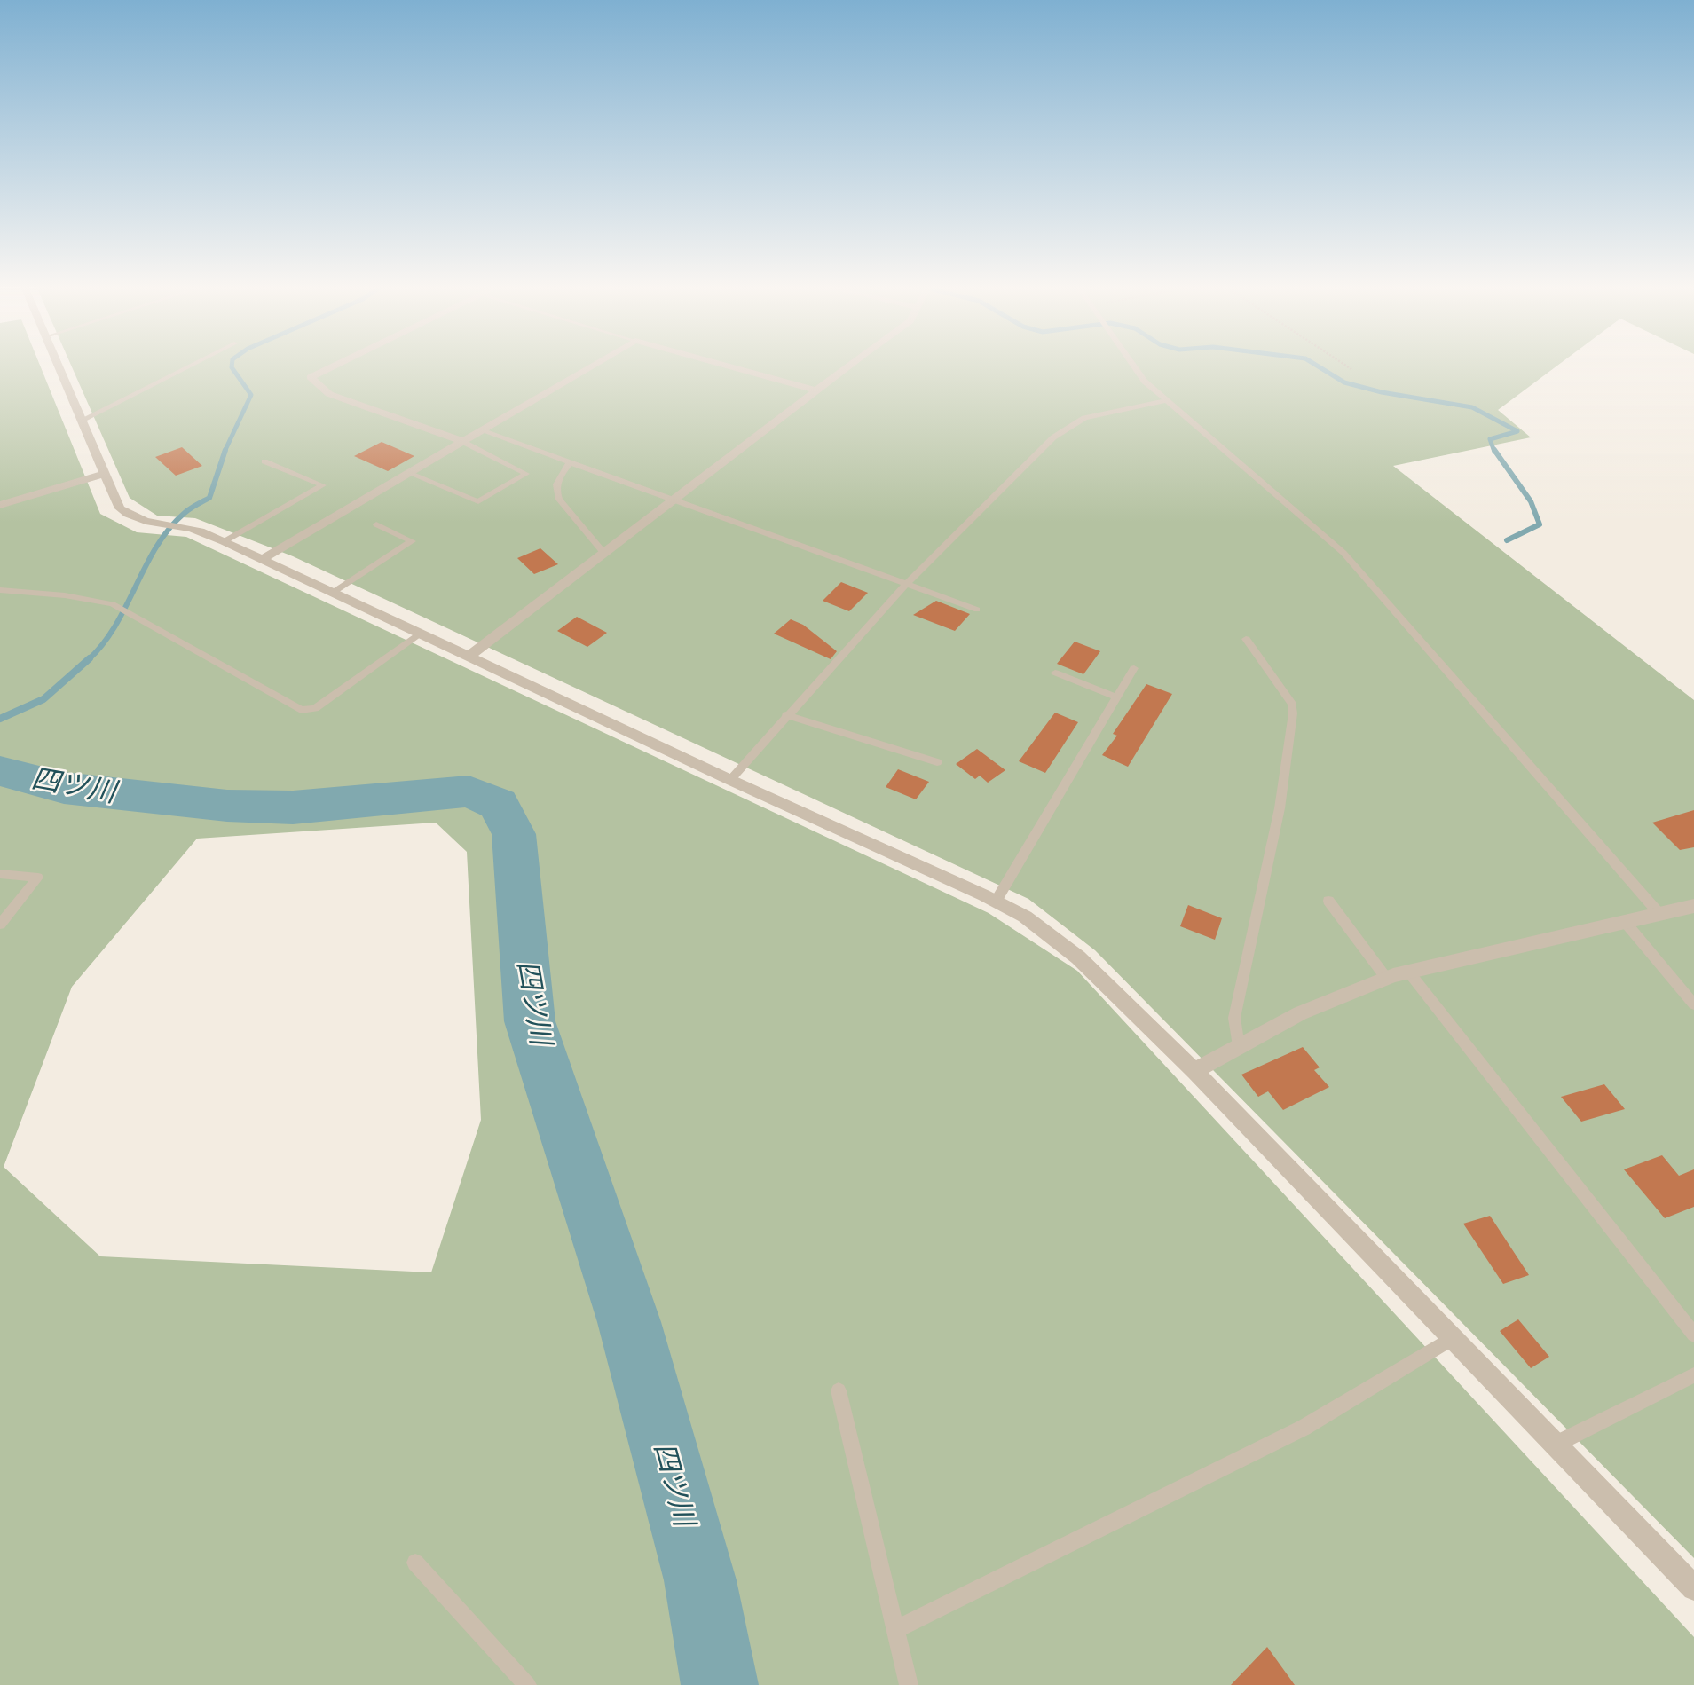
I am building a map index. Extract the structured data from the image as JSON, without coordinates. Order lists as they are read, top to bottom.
{
  "water": ["四ツ川"]
}
